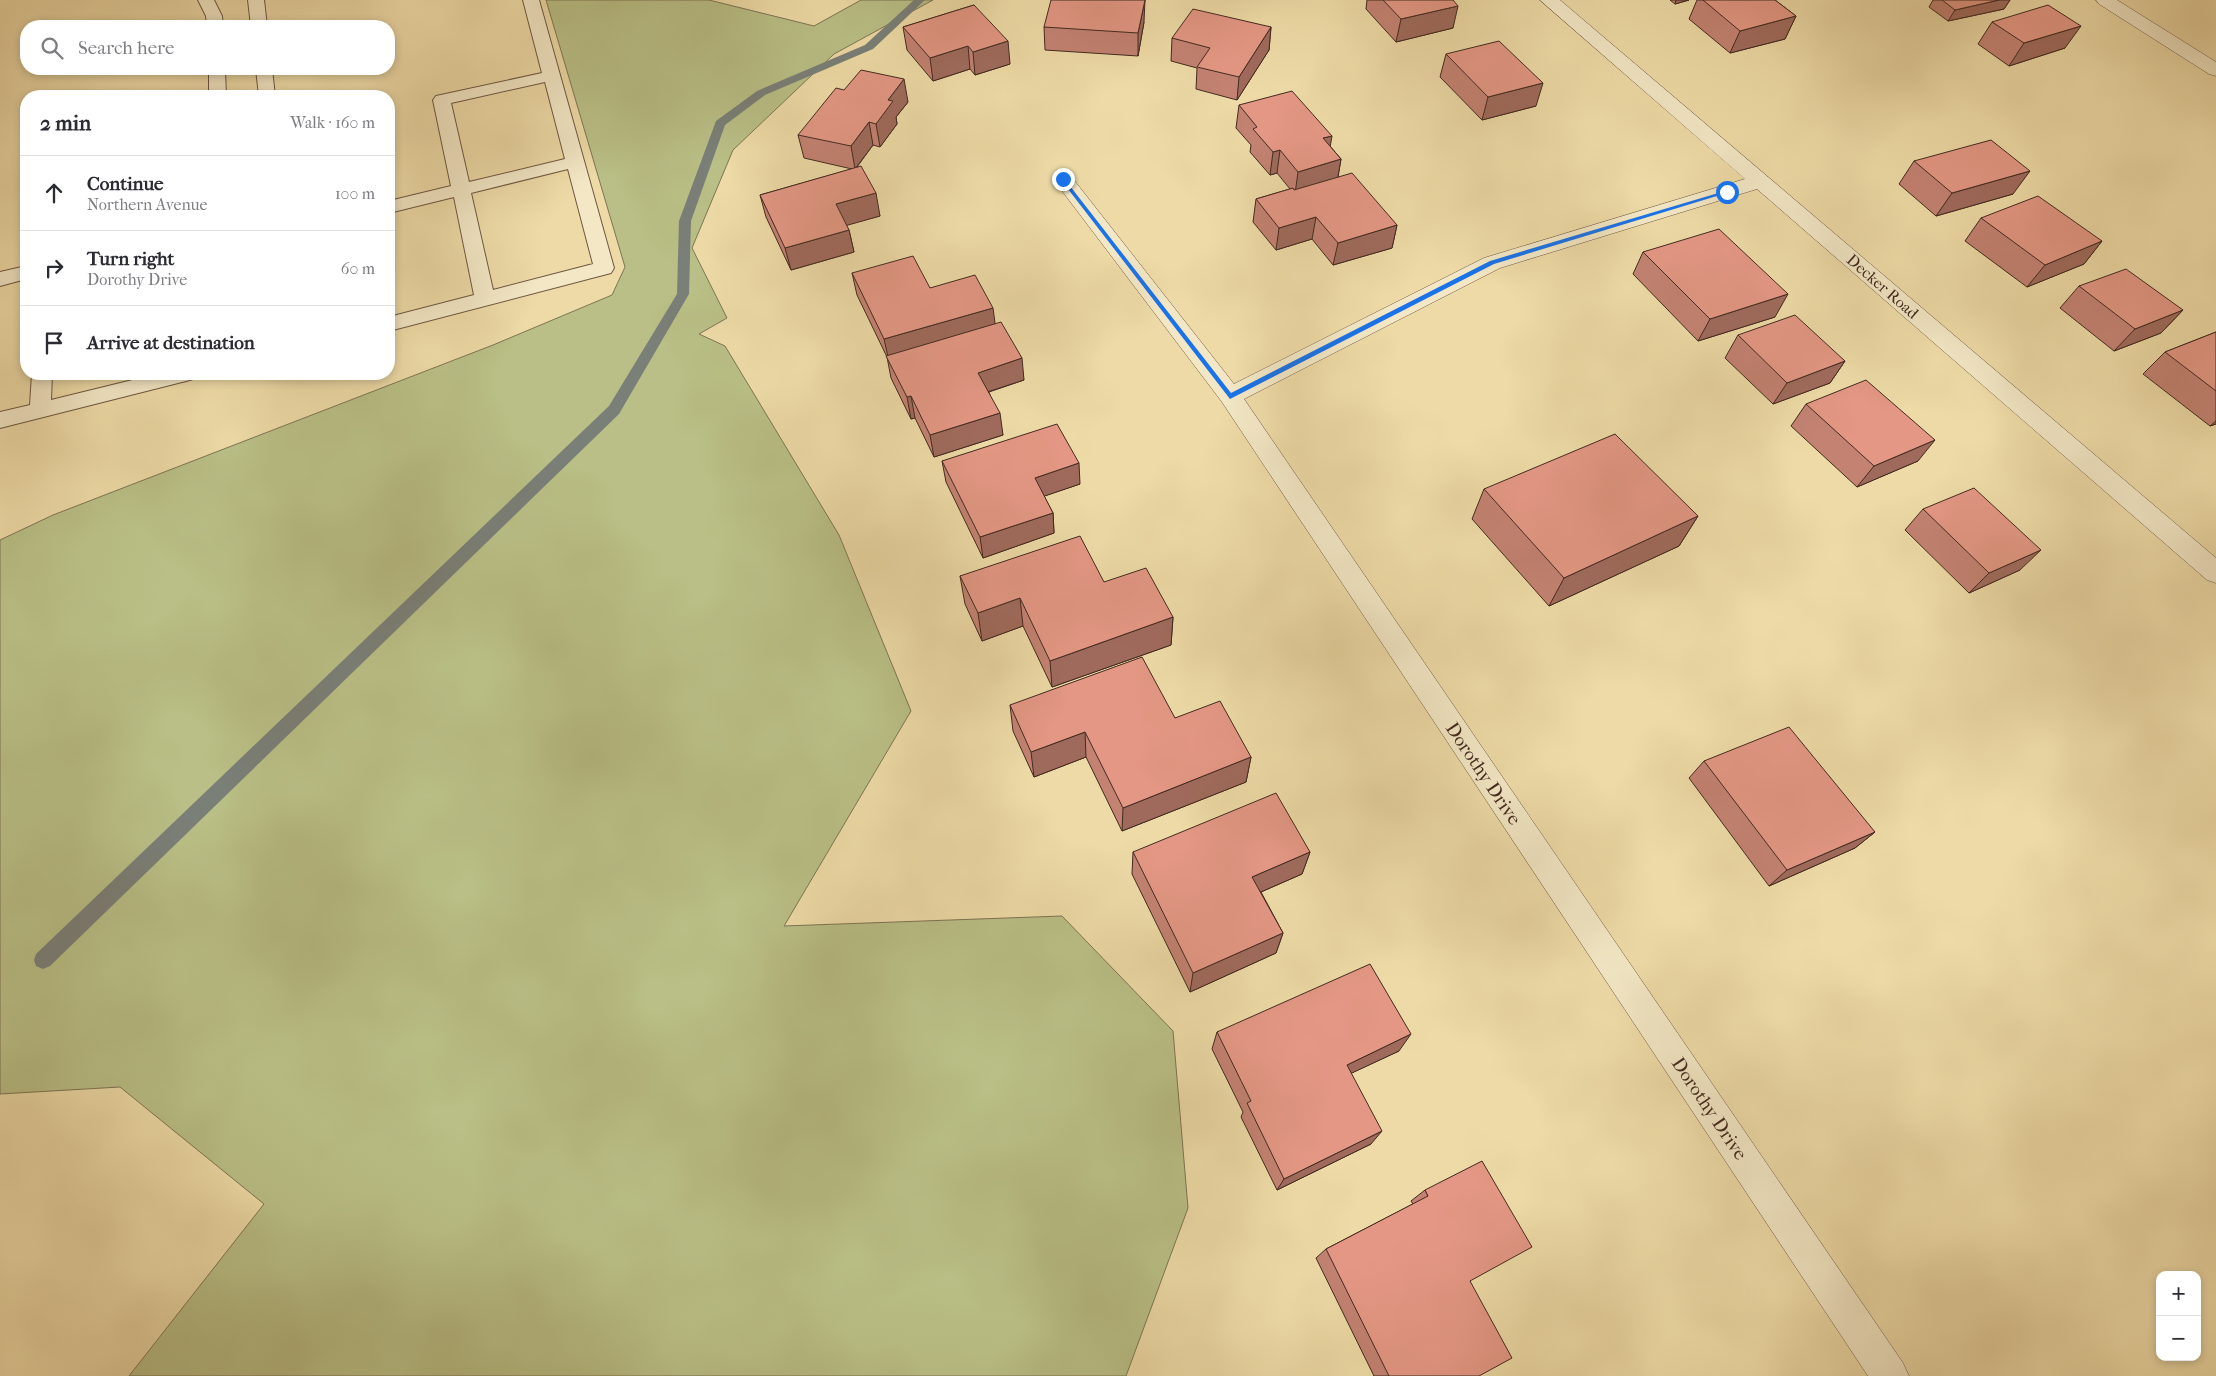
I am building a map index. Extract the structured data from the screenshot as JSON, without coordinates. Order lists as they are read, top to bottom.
{
  "streets": {
    "street": ["Decker Road", "Dorothy Drive"]
  },
  "page": {
    "search": "Search here",
    "heading": ["2 min", "Walk · 160 m"],
    "list": [
      ["Continue", "Northern Avenue", "100 m"],
      ["Turn right", "Dorothy Drive", "60 m"],
      "Arrive at destination"
    ],
    "map_buttons": ["+", "−"]
  }
}
